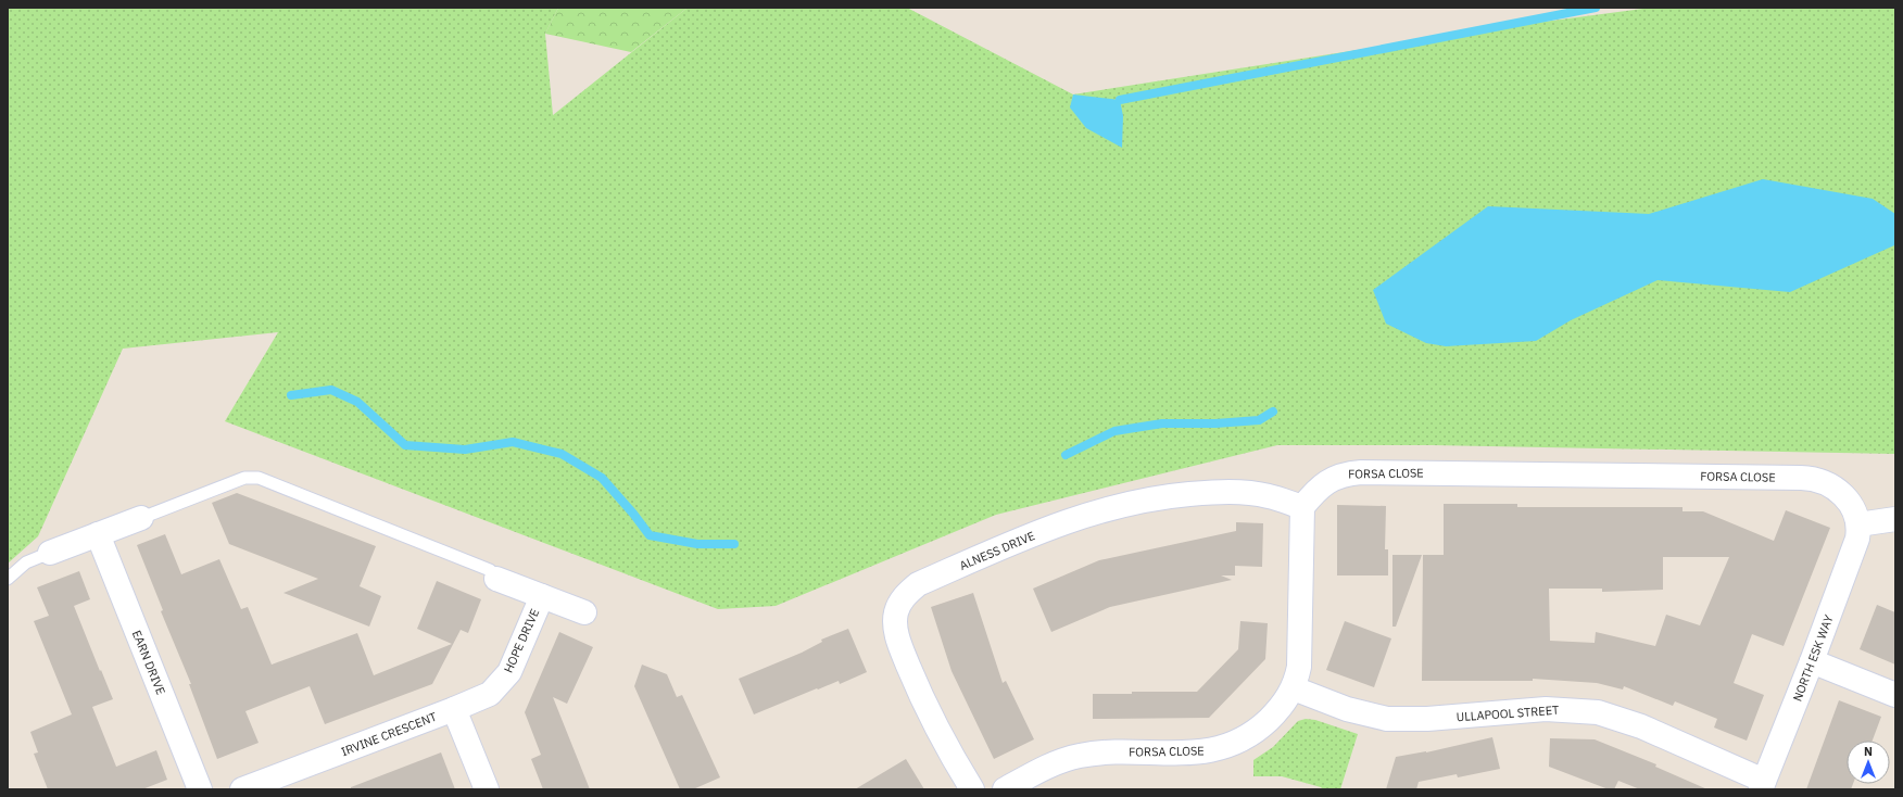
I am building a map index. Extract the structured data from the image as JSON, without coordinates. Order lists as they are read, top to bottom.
{
  "streets": {
    "street": [
      "FORSA CLOSE",
      "ALNESS DRIVE",
      "HOPE DRIVE",
      "NORTH ESK WAY",
      "EARN DRIVE",
      "ULLAPOOL STREET",
      "IRVINE CRESCENT"
    ]
  },
  "crossings": [
    ["FORSA CLOSE", "ALNESS DRIVE"],
    ["FORSA CLOSE", "NORTH ESK WAY"],
    ["FORSA CLOSE", "ULLAPOOL STREET"],
    ["HOPE DRIVE", "IRVINE CRESCENT"],
    ["NORTH ESK WAY", "ULLAPOOL STREET"]
  ],
  "north": "top"
}
